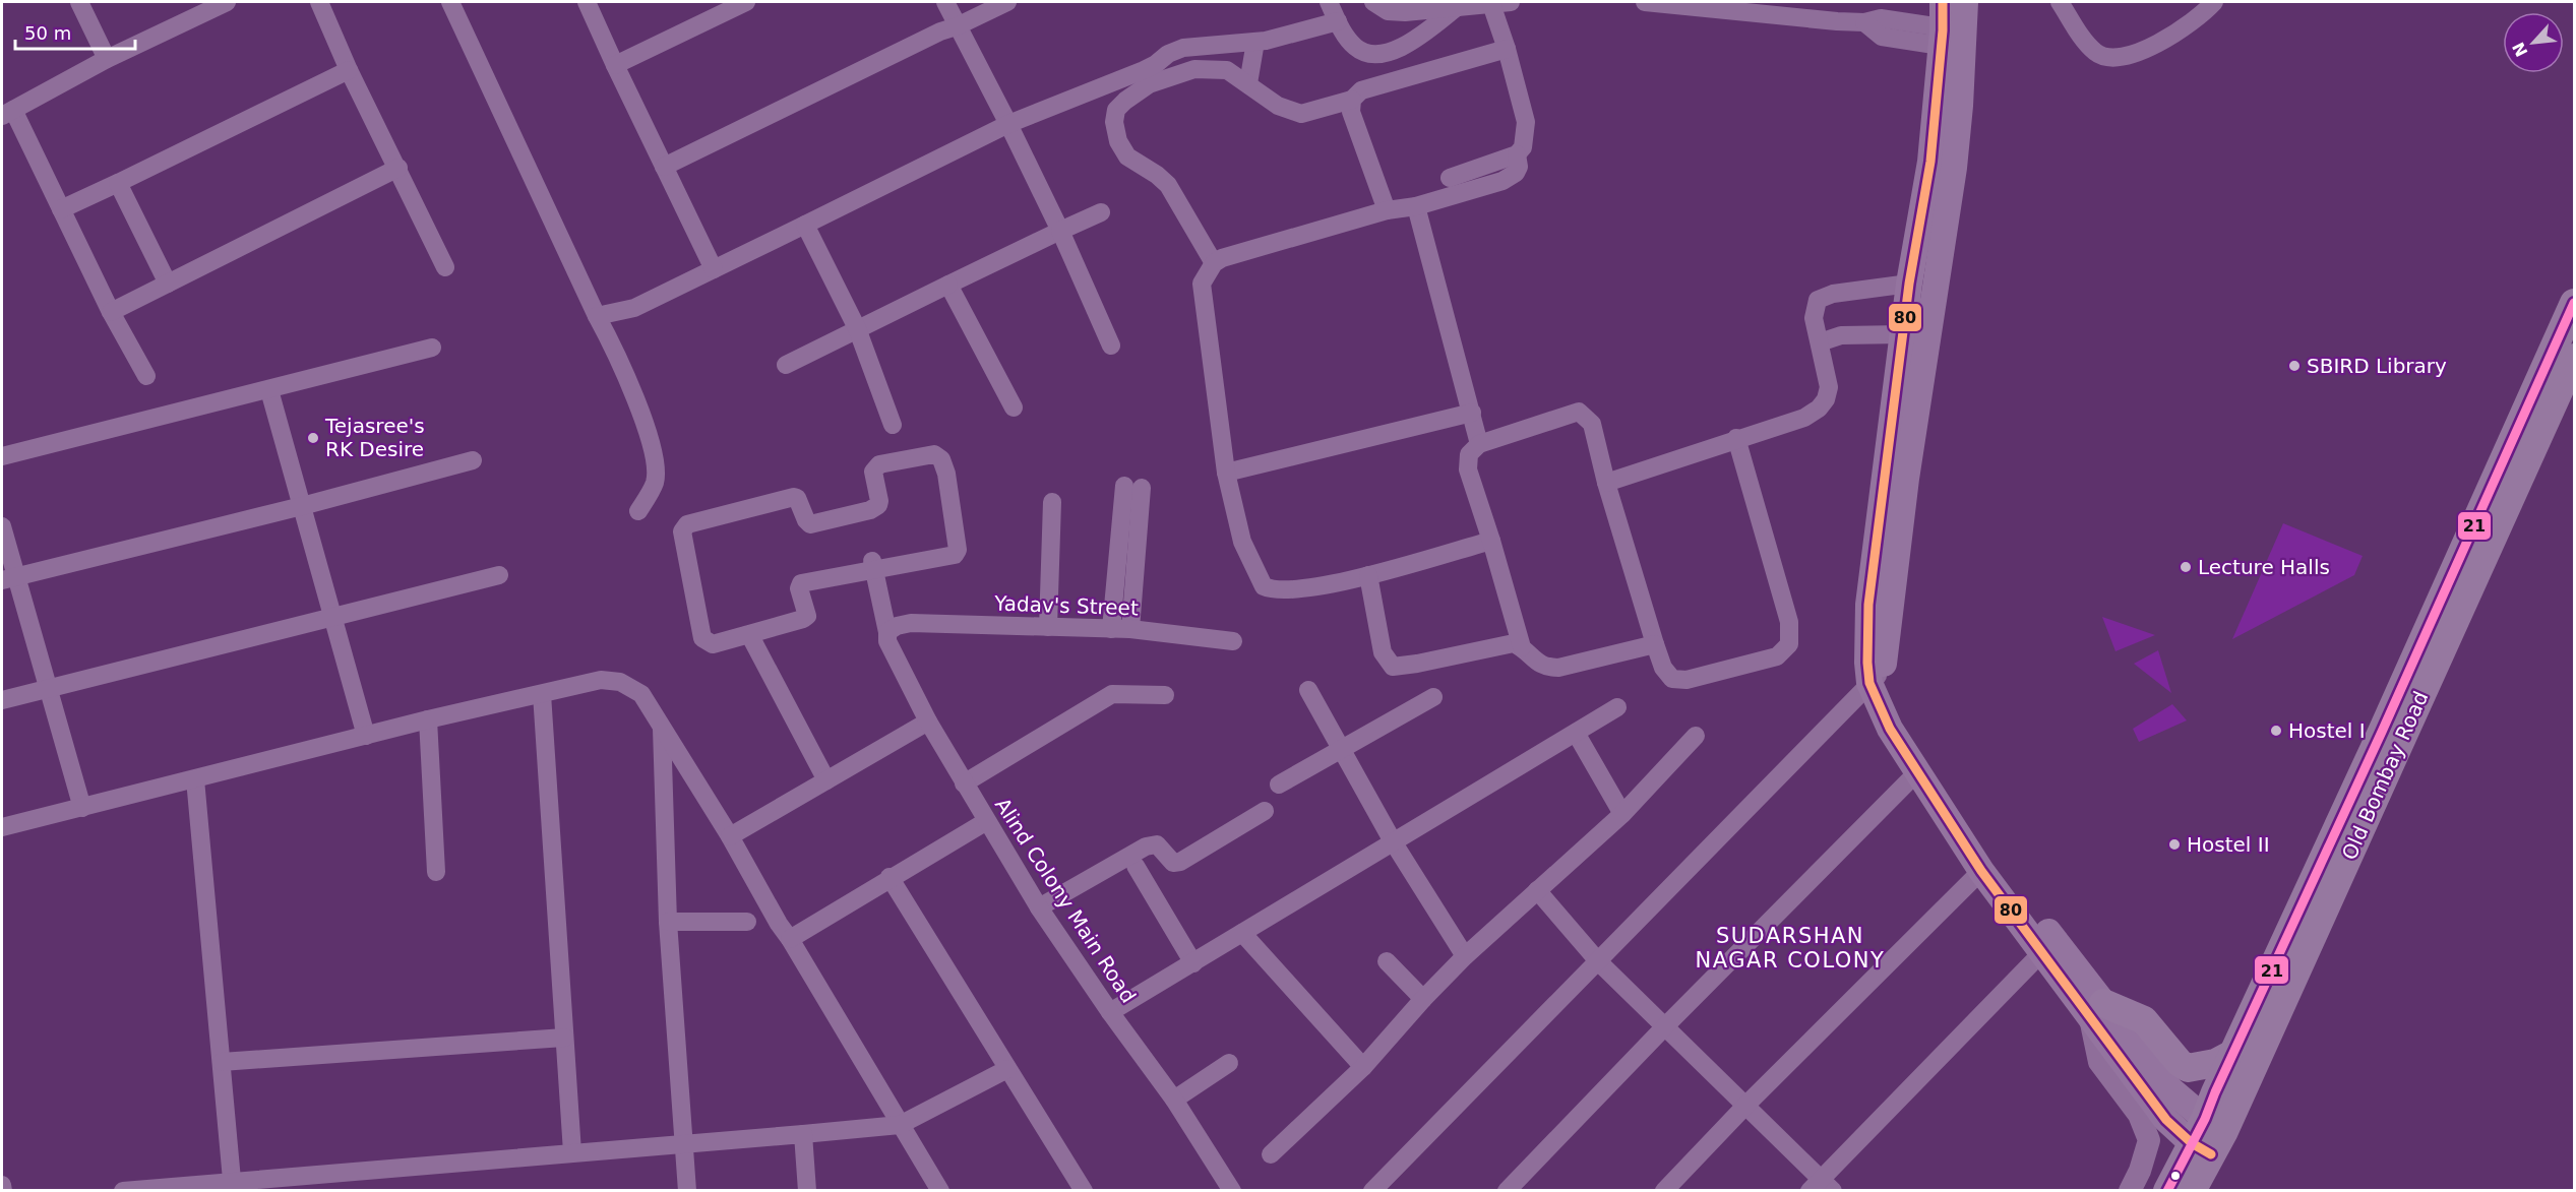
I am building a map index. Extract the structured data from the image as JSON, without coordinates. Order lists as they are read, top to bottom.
{
  "streets": {
    "main road": ["Old Bombay Road"],
    "street": ["Yadav's Street", "Alind Colony Main Road"]
  },
  "crossings": [
    ["Yadav's Street", "Alind Colony Main Road"]
  ],
  "districts": ["SUDARSHAN NAGAR COLONY"],
  "places": [
    "SBIRD Library",
    "Tejasree's RK Desire",
    "Lecture Halls",
    "Hostel I",
    "Hostel II"
  ],
  "lines": ["transit line 80", "transit line 21"],
  "scale_bar": "50 m",
  "north": "bottom left"
}
